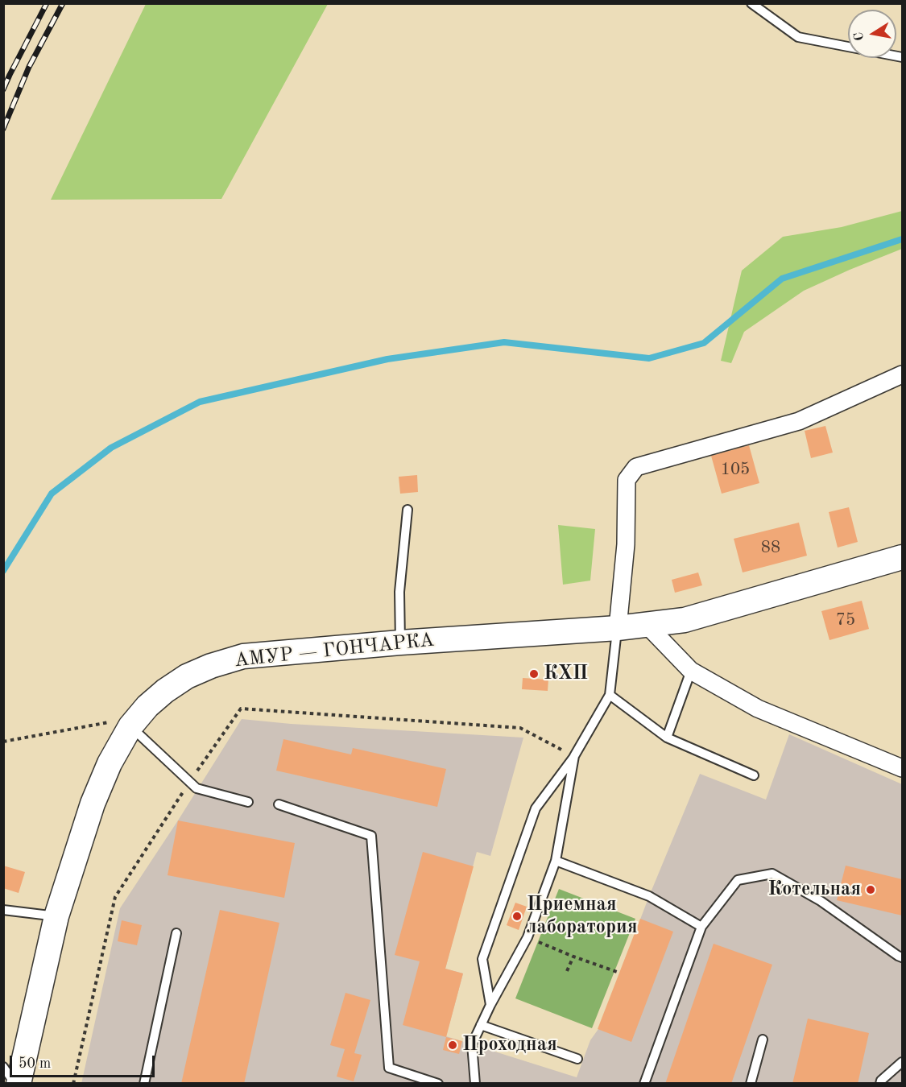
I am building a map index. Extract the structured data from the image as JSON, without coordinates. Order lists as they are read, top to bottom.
{
  "streets": {
    "street": ["АМУР — ГОНЧАРКА"]
  },
  "places": [
    "КХП",
    "Котельная",
    "Приемная лаборатория",
    "Проходная"
  ],
  "house_numbers": ["105", "88", "75"],
  "scale_bar": "50 m",
  "north": "left"
}
